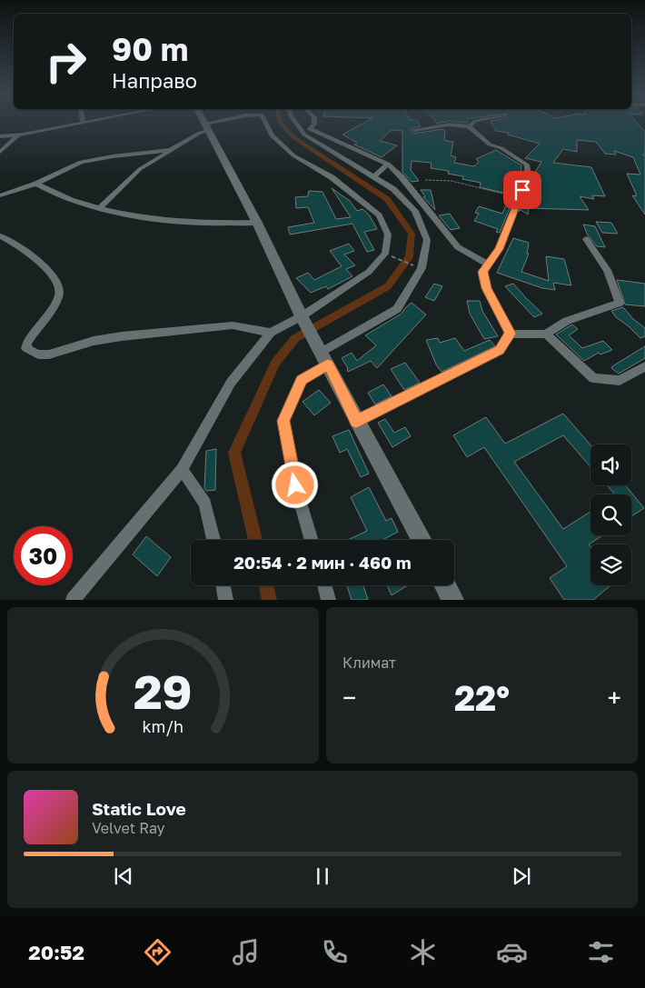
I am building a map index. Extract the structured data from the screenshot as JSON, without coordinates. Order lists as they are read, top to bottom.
{
  "page": {
    "turn": ["90 m", "Направо"],
    "limit": "30",
    "trip": "20:54 · 2 мин · 460 m",
    "tile": "Климат",
    "heat": ["−", "22°", "+"],
    "song": ["Static Love", "Velvet Ray"],
    "tabs": "20:52",
    "gauge": ["29", "km/h"]
  }
}
